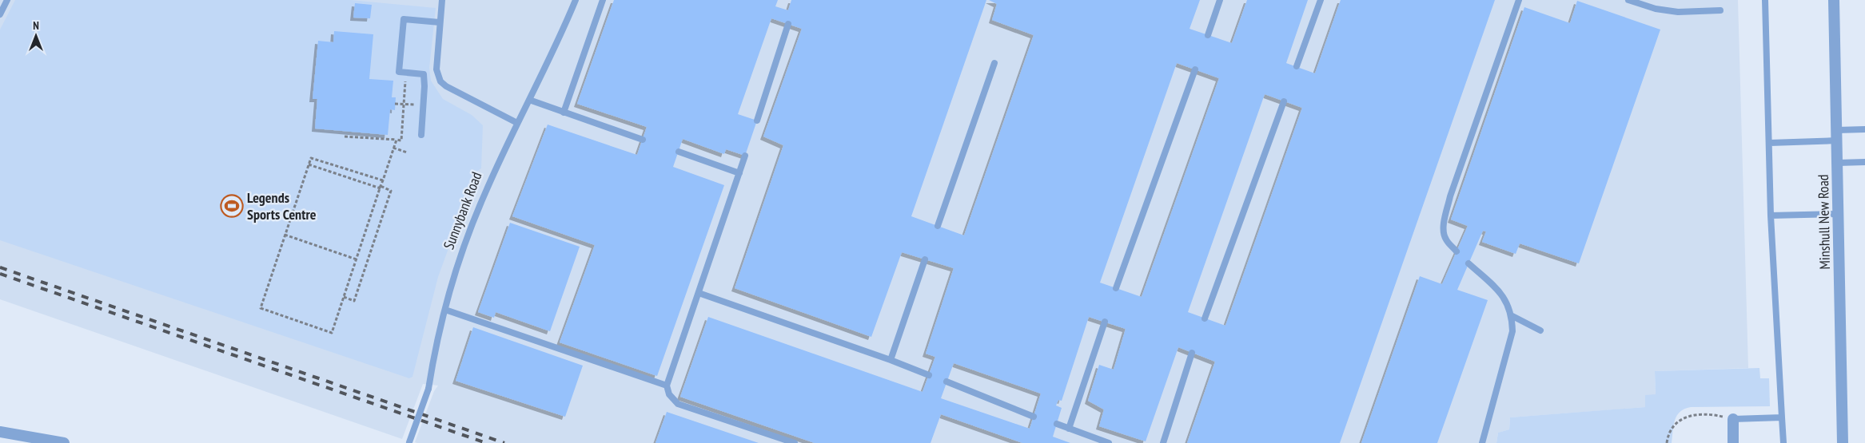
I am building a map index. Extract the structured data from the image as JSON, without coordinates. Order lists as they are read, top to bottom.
{
  "streets": {
    "street": ["Minshull New Road"],
    "lane": ["Sunnybank Road"]
  },
  "places": {
    "sports": ["Legends Sports Centre"]
  },
  "north": "top"
}
